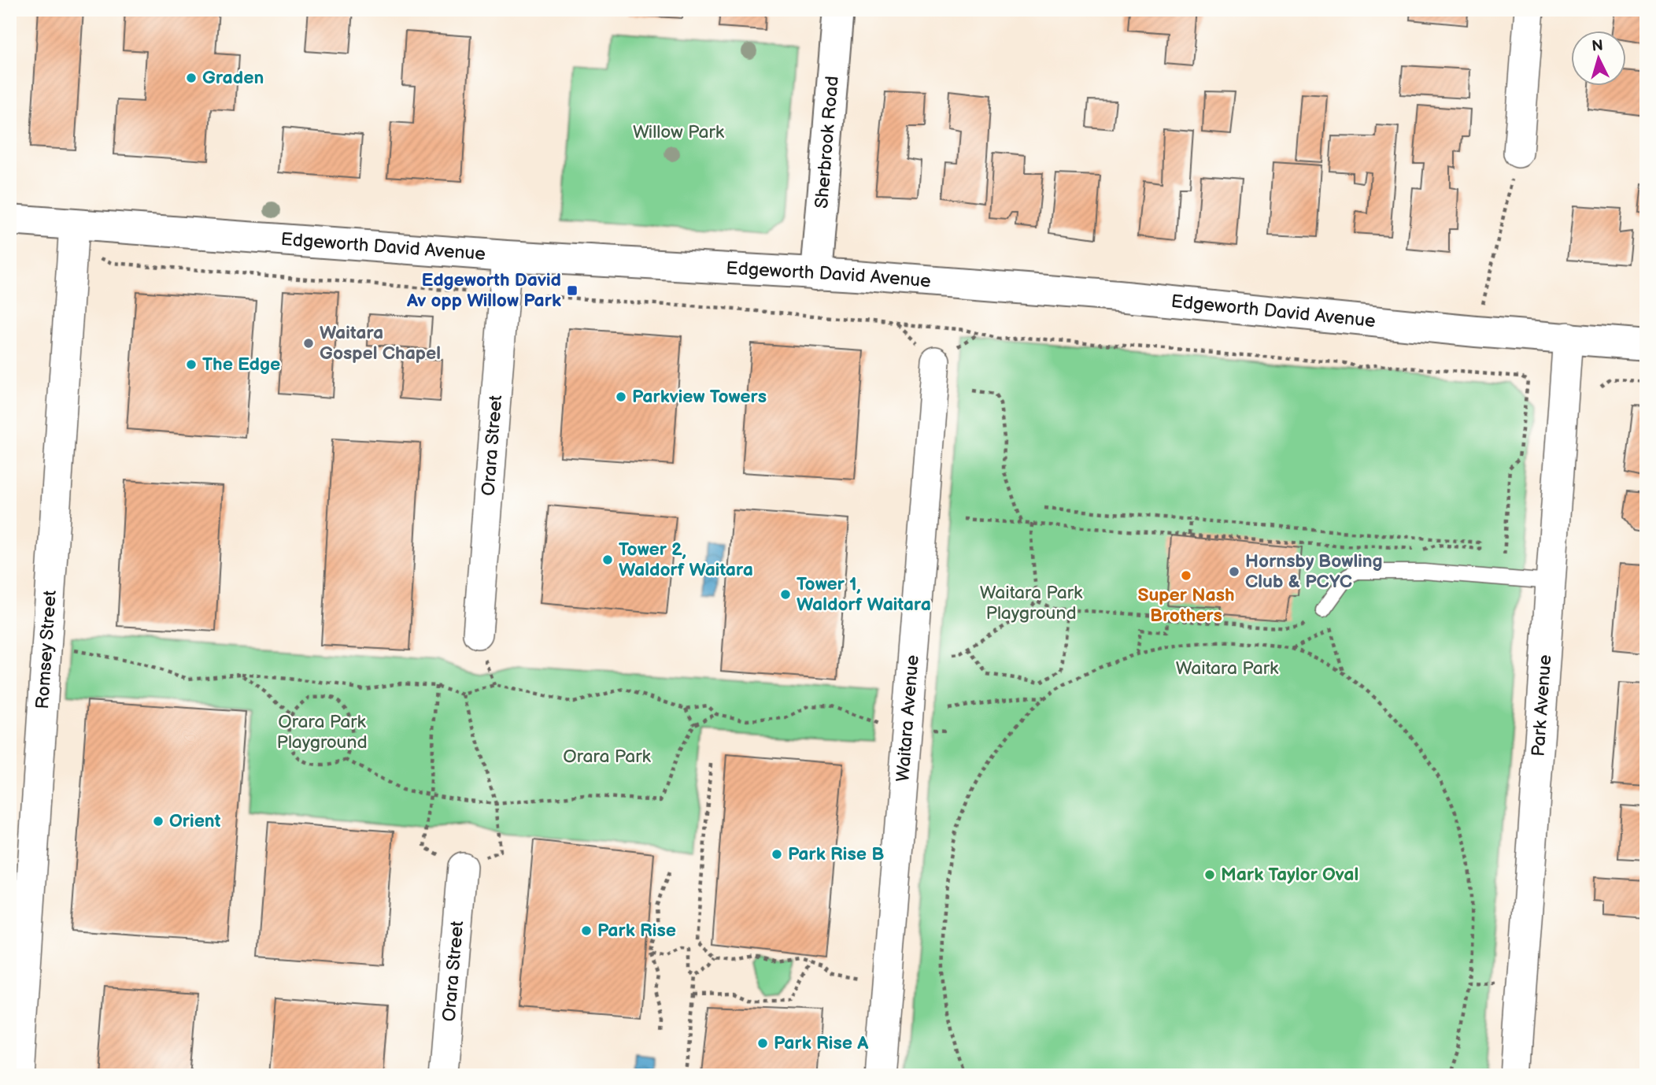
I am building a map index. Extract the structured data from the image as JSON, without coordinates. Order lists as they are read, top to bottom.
{
  "streets": {
    "main road": ["Sherbrook Road", "Edgeworth David Avenue"],
    "street": [
      "Orara Street",
      "Romsey Street",
      "Park Avenue",
      "Waitara Avenue"
    ]
  },
  "crossings": [
    ["Sherbrook Road", "Edgeworth David Avenue"],
    ["Edgeworth David Avenue", "Orara Street"],
    ["Edgeworth David Avenue", "Romsey Street"],
    ["Edgeworth David Avenue", "Park Avenue"]
  ],
  "parks": [
    "Willow Park",
    "Waitara Park Playground",
    "Waitara Park",
    "Orara Park Playground",
    "Orara Park"
  ],
  "places": {
    "other": [
      "Graden",
      "Waitara Gospel Chapel",
      "The Edge",
      "Parkview Towers",
      "Tower 2, Waldorf Waitara",
      "Hornsby Bowling Club & PCYC",
      "Super Nash Brothers",
      "Tower 1, Waldorf Waitara",
      "Orient",
      "Park Rise B",
      "Mark Taylor Oval",
      "Park Rise",
      "Park Rise A"
    ],
    "transit": ["Edgeworth David Av opp Willow Park"]
  },
  "north": "top"
}
